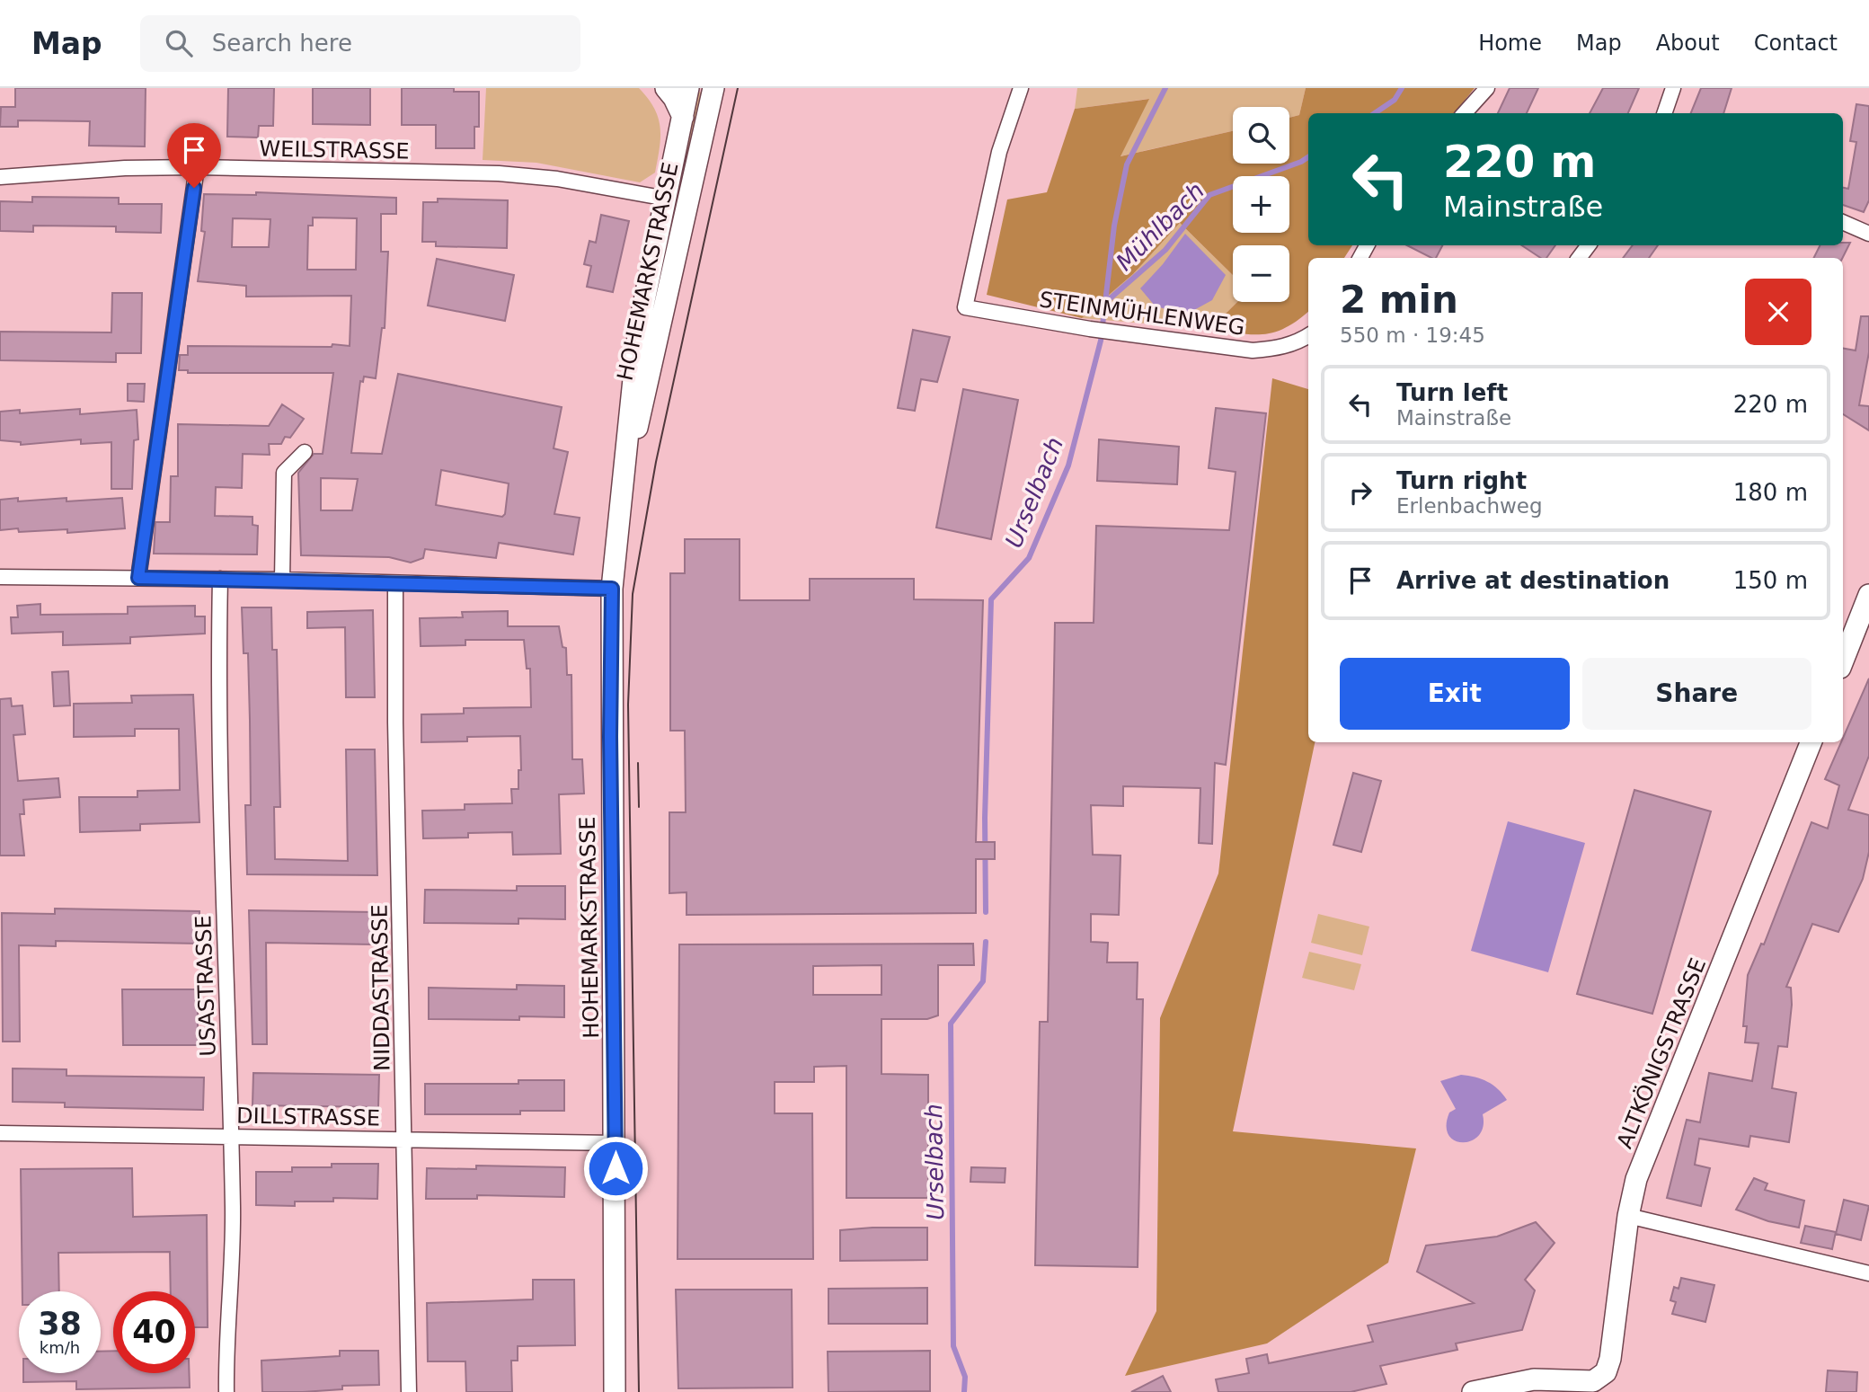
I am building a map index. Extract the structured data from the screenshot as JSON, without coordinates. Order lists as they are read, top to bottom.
{
  "streets": {
    "street": [
      "WEILSTRASSE",
      "HOHEMARKSTRASSE",
      "STEINMÜHLENWEG",
      "USASTRASSE",
      "NIDDASTRASSE",
      "ALTKÖNIGSTRASSE",
      "DILLSTRASSE"
    ]
  },
  "crossings": [
    ["WEILSTRASSE", "HOHEMARKSTRASSE"],
    ["HOHEMARKSTRASSE", "DILLSTRASSE"],
    ["USASTRASSE", "DILLSTRASSE"],
    ["NIDDASTRASSE", "DILLSTRASSE"]
  ],
  "water": ["Mühlbach", "Urselbach"],
  "page": {
    "header": "Map",
    "search": "Search here",
    "nav": [
      "Home",
      "Map",
      "About",
      "Contact"
    ],
    "map_buttons": ["+", "−"],
    "turn": ["220 m", "Mainstraße"],
    "heading": ["2 min", "550 m · 19:45"],
    "list": [
      {
        "name": "Turn left",
        "note": "Mainstraße",
        "value": "220 m"
      },
      {
        "name": "Turn right",
        "note": "Erlenbachweg",
        "value": "180 m"
      },
      {
        "name": "Arrive at destination",
        "value": "150 m"
      }
    ],
    "buttons": ["Exit", "Share"],
    "speed": "38 km/h",
    "limit": "40"
  }
}
